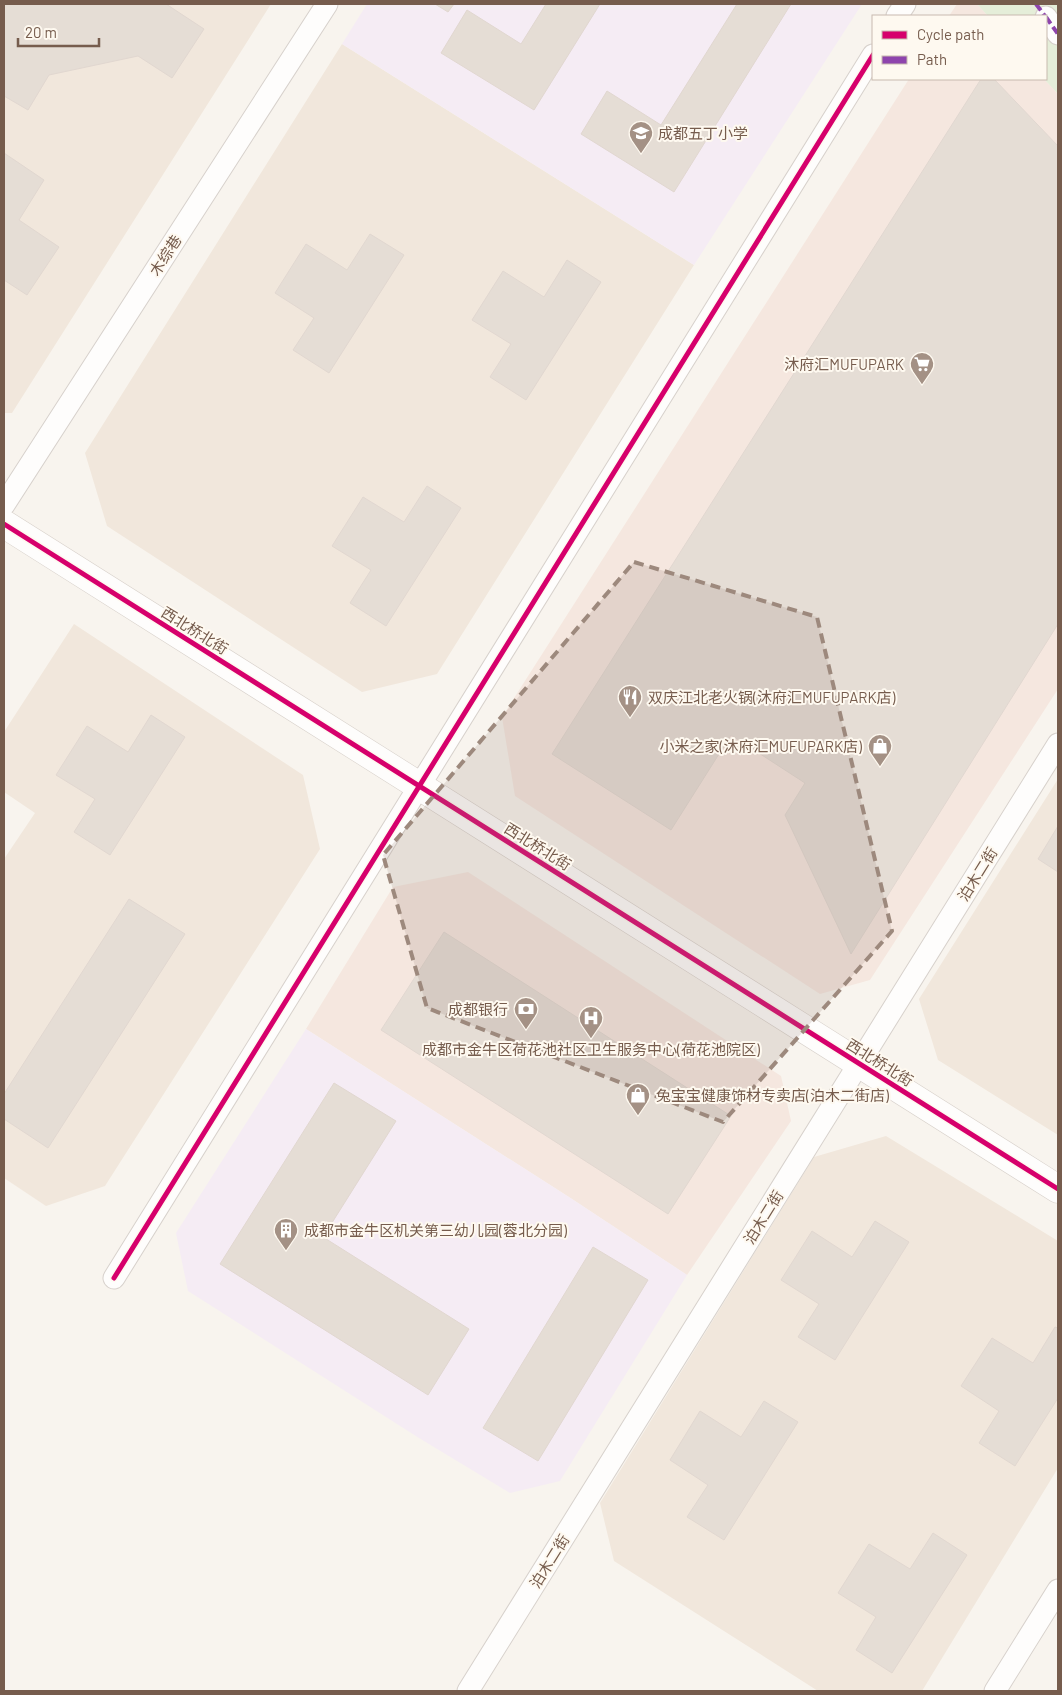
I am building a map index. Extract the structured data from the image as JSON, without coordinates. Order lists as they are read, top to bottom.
{
  "streets": {
    "street": ["木综巷", "西北桥北街", "泊木二街"]
  },
  "crossings": [
    ["西北桥北街", "泊木二街"]
  ],
  "places": {
    "school or university": ["成都五丁小学"],
    "supermarket": ["沐府汇MUFUPARK"],
    "restaurant": ["双庆江北老火锅(沐府汇MUFUPARK店)"],
    "shop": ["小米之家(沐府汇MUFUPARK店)", "兔宝宝健康饰材专卖店(泊木二街店)"],
    "bank": ["成都银行"],
    "hospital": ["成都市金牛区荷花池社区卫生服务中心(荷花池院区)"],
    "building": ["成都市金牛区机关第三幼儿园(蓉北分园)"]
  },
  "legend": ["Cycle path", "Path"],
  "scale_bar": "20 m"
}
